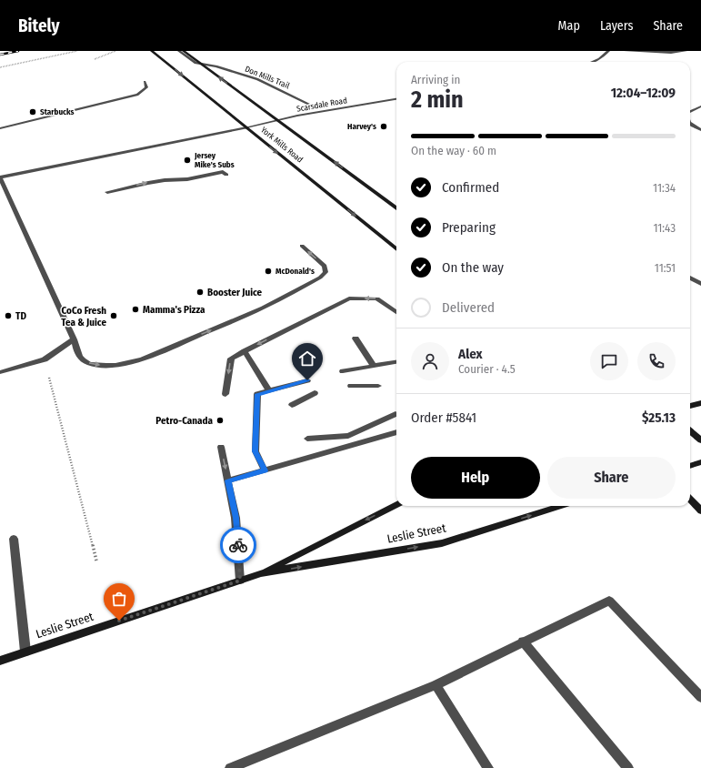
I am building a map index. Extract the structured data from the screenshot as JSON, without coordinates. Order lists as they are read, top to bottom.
{
  "streets": {
    "main road": ["York Mills Road", "Leslie Street"],
    "street": ["Don Mills Trail", "Scarsdale Road"]
  },
  "crossings": [
    ["Scarsdale Road", "York Mills Road"]
  ],
  "places": [
    "Starbucks",
    "Harvey's",
    "Jersey Mike's Subs",
    "McDonald's",
    "Booster Juice",
    "Mamma's Pizza",
    "TD",
    "CoCo Fresh Tea & Juice",
    "Petro-Canada"
  ],
  "page": {
    "header": "Bitely",
    "nav": ["Map", "Layers", "Share"],
    "heading": ["2 min", "Arriving in", "12:04–12:09"],
    "panel": [
      "Alex",
      "Courier · 4.5",
      "Order #5841",
      "$25.13"
    ],
    "bar": "On the way · 60 m",
    "list": [
      ["Confirmed", "11:34"],
      ["Preparing", "11:43"],
      ["On the way", "11:51"],
      "Delivered"
    ],
    "buttons": ["Help", "Share"]
  }
}
